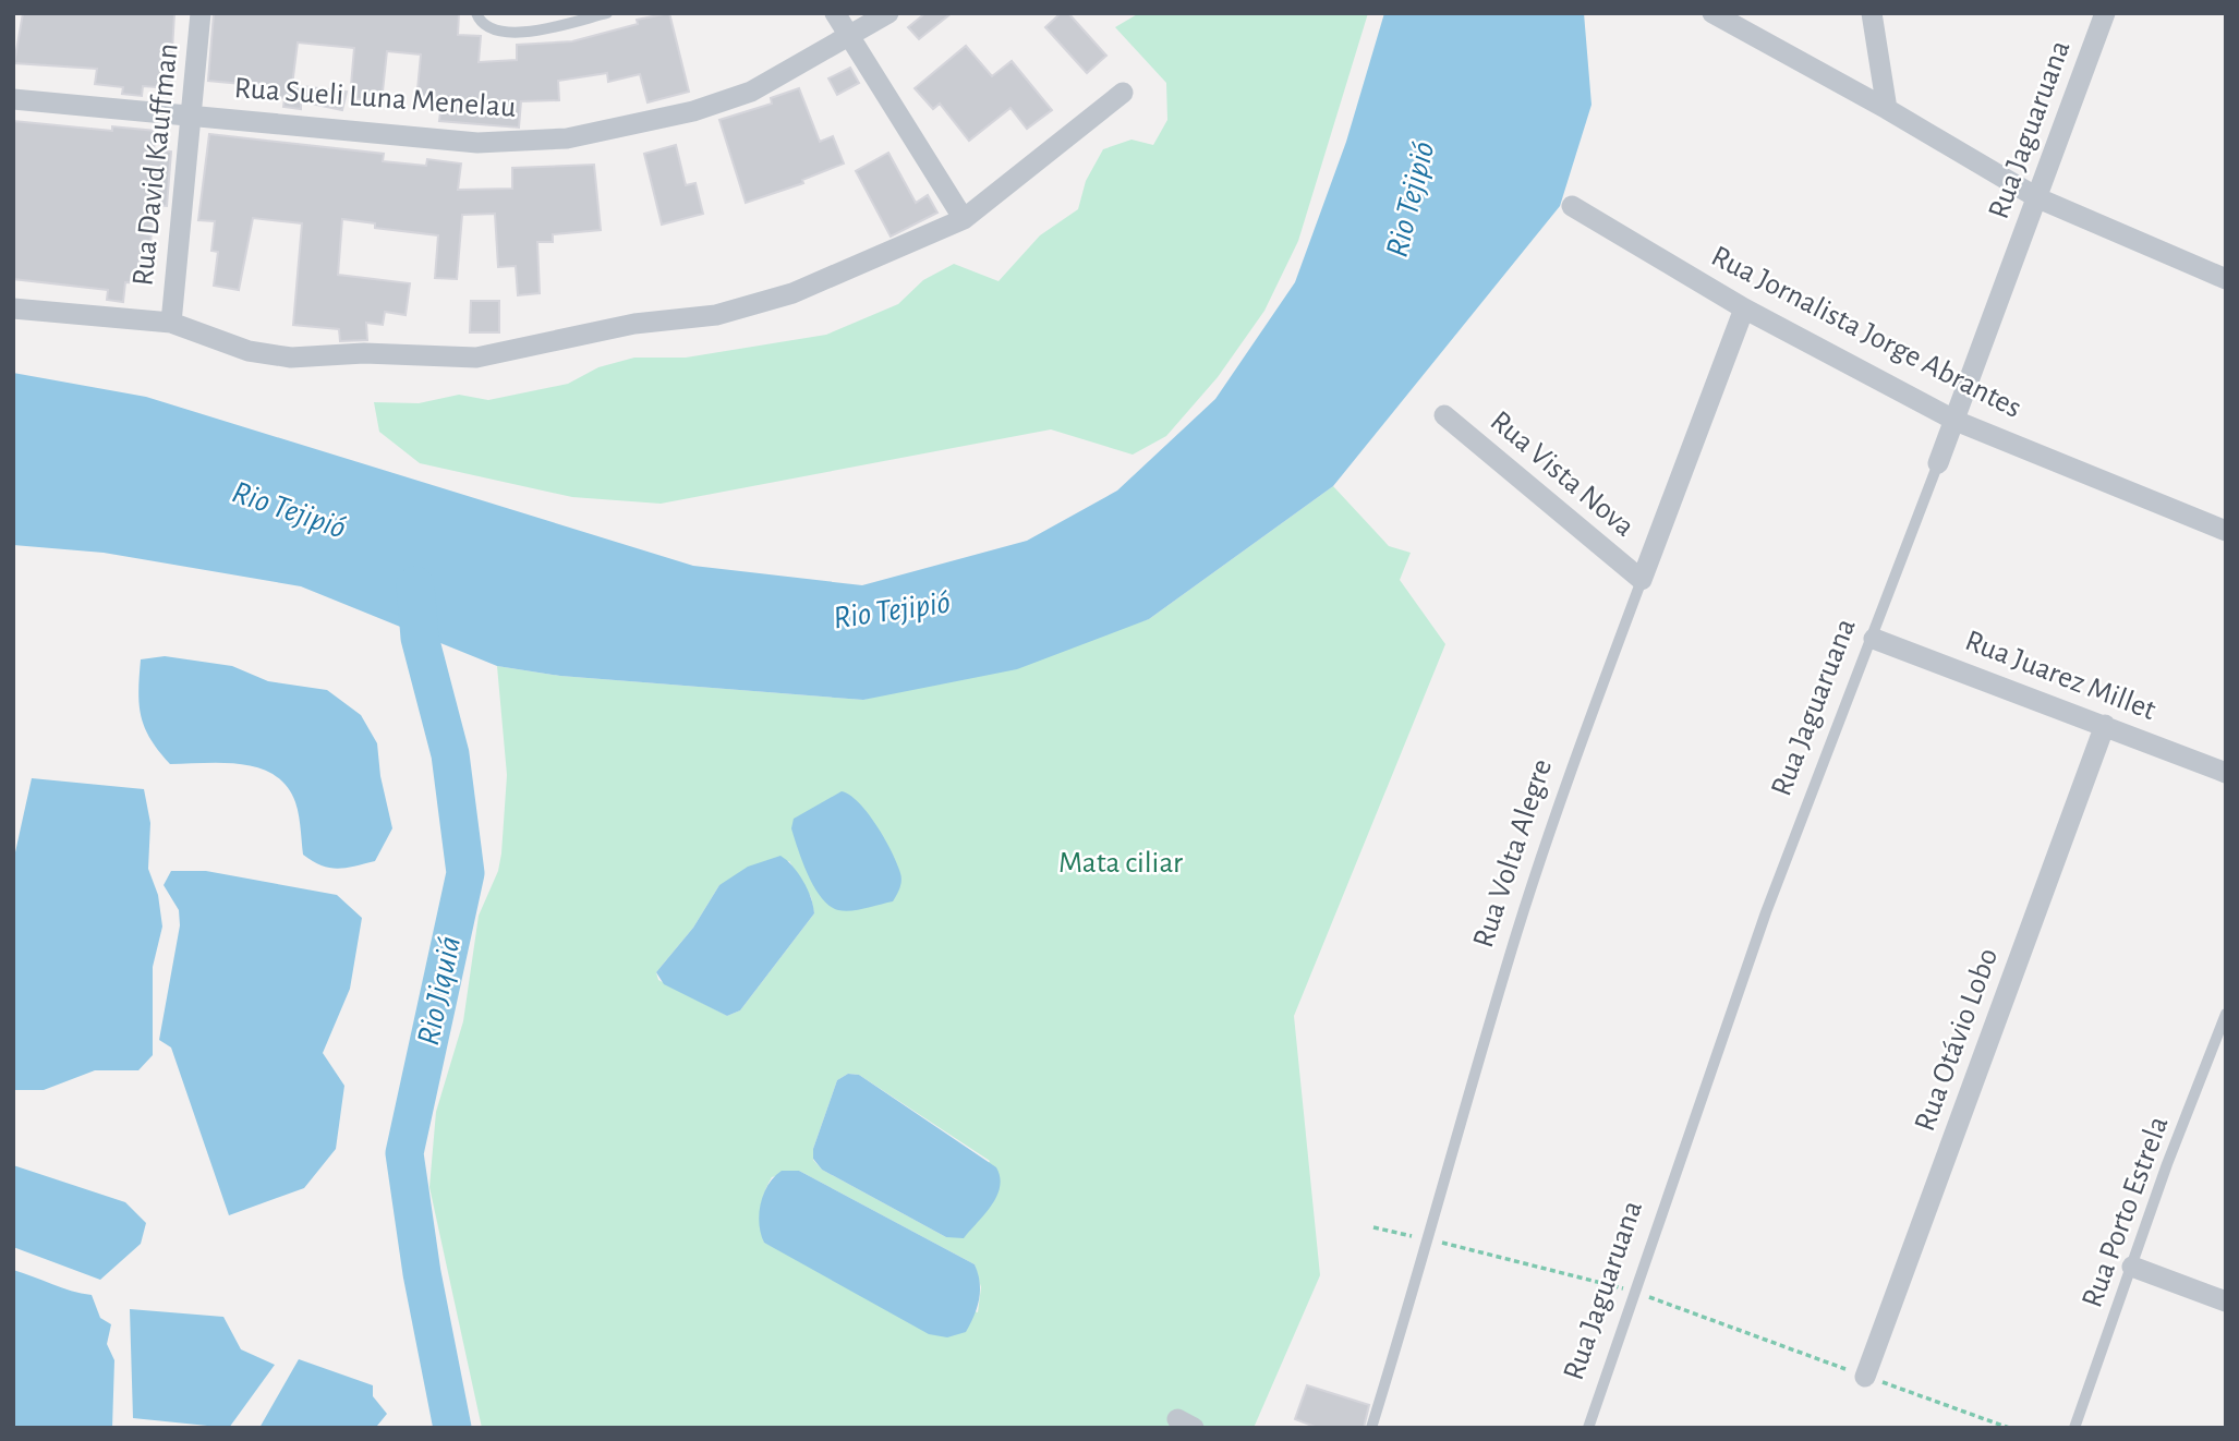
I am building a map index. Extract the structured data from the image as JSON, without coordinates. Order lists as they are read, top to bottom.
{
  "streets": {
    "street": [
      "Rua Sueli Luna Menelau",
      "Rua Jaguaruana",
      "Rua David Kauffman",
      "Rua Jornalista Jorge Abrantes",
      "Rua Vista Nova",
      "Rua Juarez Millet",
      "Rua Volta Alegre",
      "Rua Otávio Lobo"
    ],
    "lane": ["Rua Porto Estrela"]
  },
  "crossings": [
    ["Rua Sueli Luna Menelau", "Rua David Kauffman"],
    ["Rua Jaguaruana", "Rua Jornalista Jorge Abrantes"],
    ["Rua Jaguaruana", "Rua Juarez Millet"],
    ["Rua Jornalista Jorge Abrantes", "Rua Volta Alegre"],
    ["Rua Vista Nova", "Rua Volta Alegre"],
    ["Rua Juarez Millet", "Rua Otávio Lobo"]
  ],
  "water": ["Rio Tejipió", "Rio Jiquiá"],
  "parks": ["Mata ciliar"]
}
